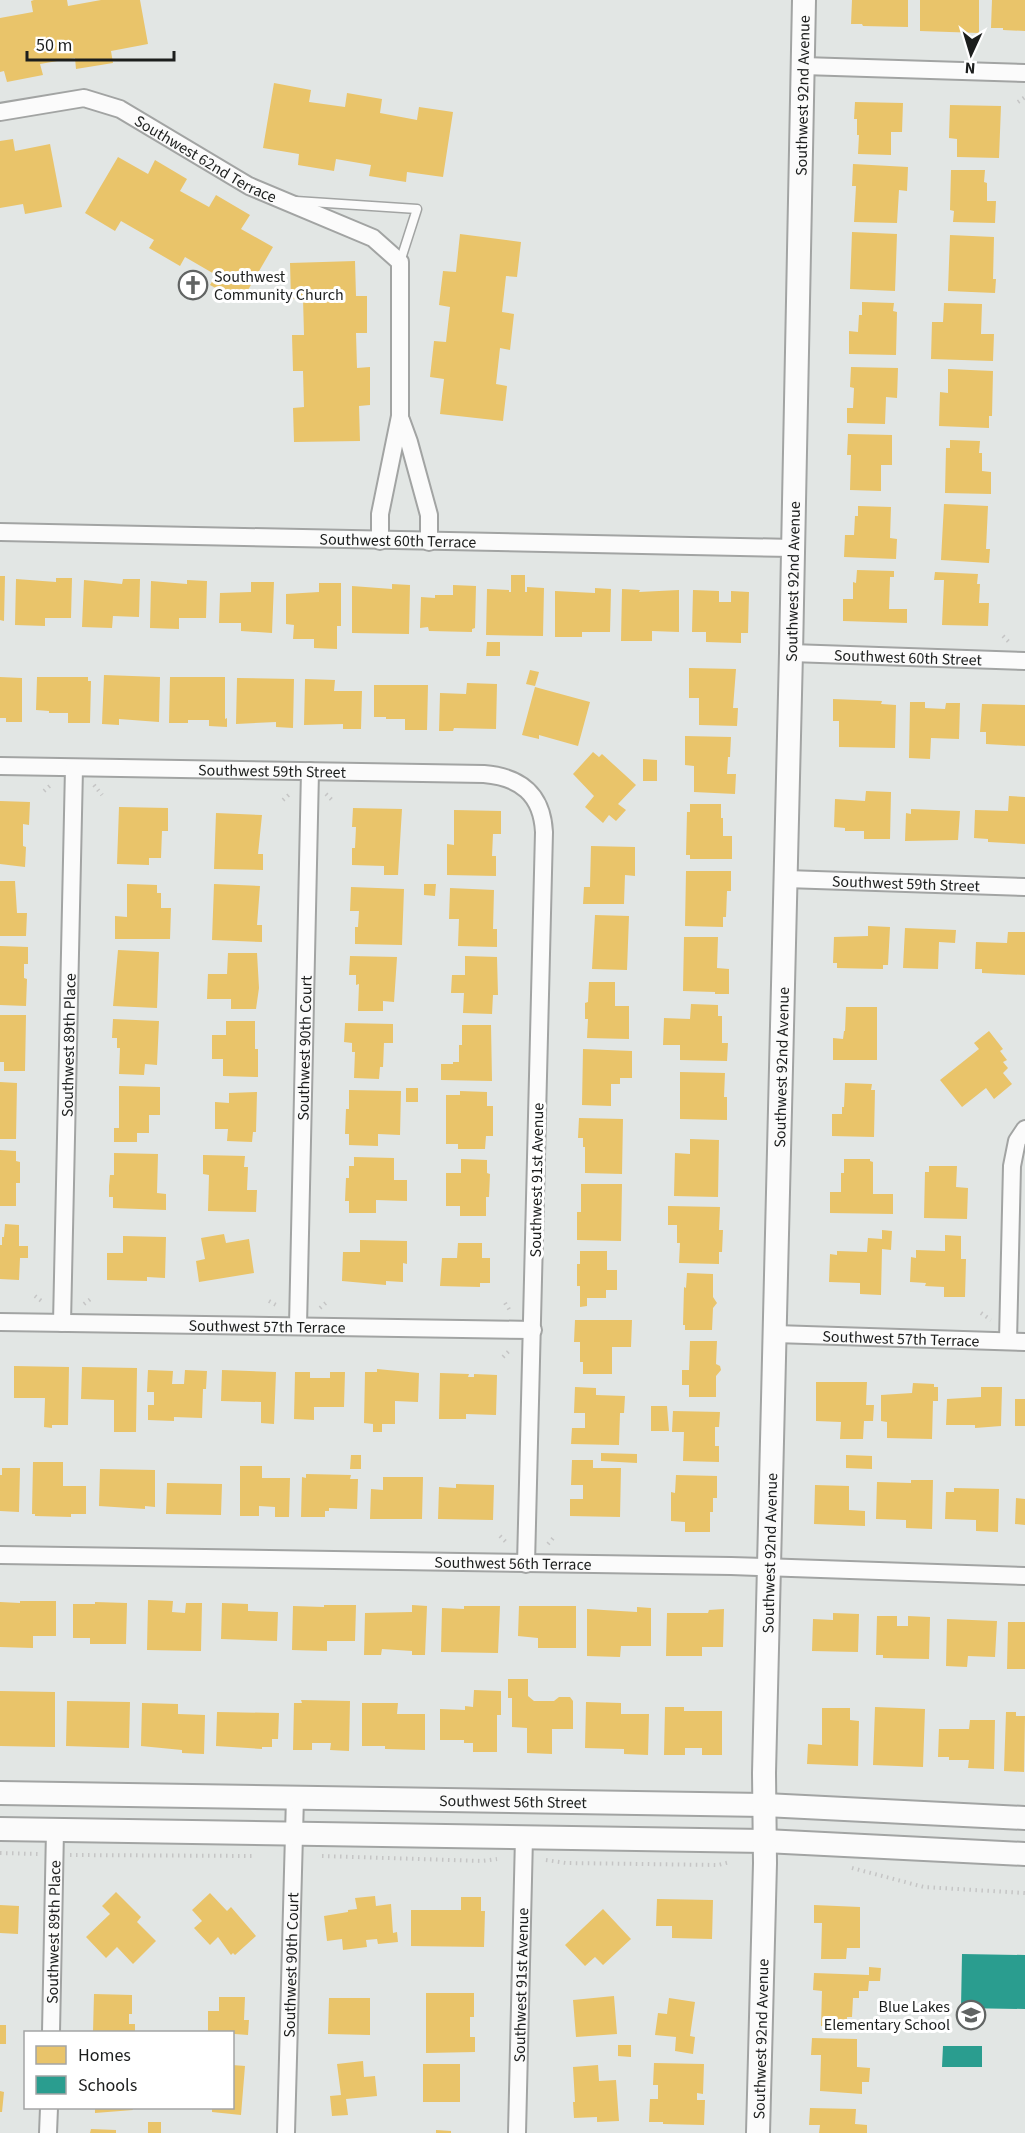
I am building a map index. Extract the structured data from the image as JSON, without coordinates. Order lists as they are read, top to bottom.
{
  "streets": {
    "street": [
      "Southwest 92nd Avenue",
      "Southwest 62nd Terrace",
      "Southwest 60th Terrace",
      "Southwest 60th Street",
      "Southwest 59th Street",
      "Southwest 89th Place",
      "Southwest 90th Court",
      "Southwest 91st Avenue",
      "Southwest 57th Terrace",
      "Southwest 56th Terrace",
      "Southwest 56th Street"
    ]
  },
  "crossings": [
    ["Southwest 92nd Avenue", "Southwest 60th Terrace"],
    ["Southwest 92nd Avenue", "Southwest 60th Street"],
    ["Southwest 92nd Avenue", "Southwest 59th Street"],
    ["Southwest 92nd Avenue", "Southwest 57th Terrace"],
    ["Southwest 92nd Avenue", "Southwest 56th Terrace"],
    ["Southwest 92nd Avenue", "Southwest 56th Street"],
    ["Southwest 59th Street", "Southwest 89th Place"],
    ["Southwest 59th Street", "Southwest 90th Court"],
    ["Southwest 59th Street", "Southwest 91st Avenue"],
    ["Southwest 89th Place", "Southwest 57th Terrace"],
    ["Southwest 90th Court", "Southwest 57th Terrace"],
    ["Southwest 90th Court", "Southwest 56th Street"],
    ["Southwest 91st Avenue", "Southwest 57th Terrace"],
    ["Southwest 91st Avenue", "Southwest 56th Terrace"]
  ],
  "places": {
    "church": ["Southwest Community Church"],
    "school or university": ["Blue Lakes Elementary School"]
  },
  "legend": ["Homes", "Schools"],
  "scale_bar": "50 m",
  "north": "bottom"
}
